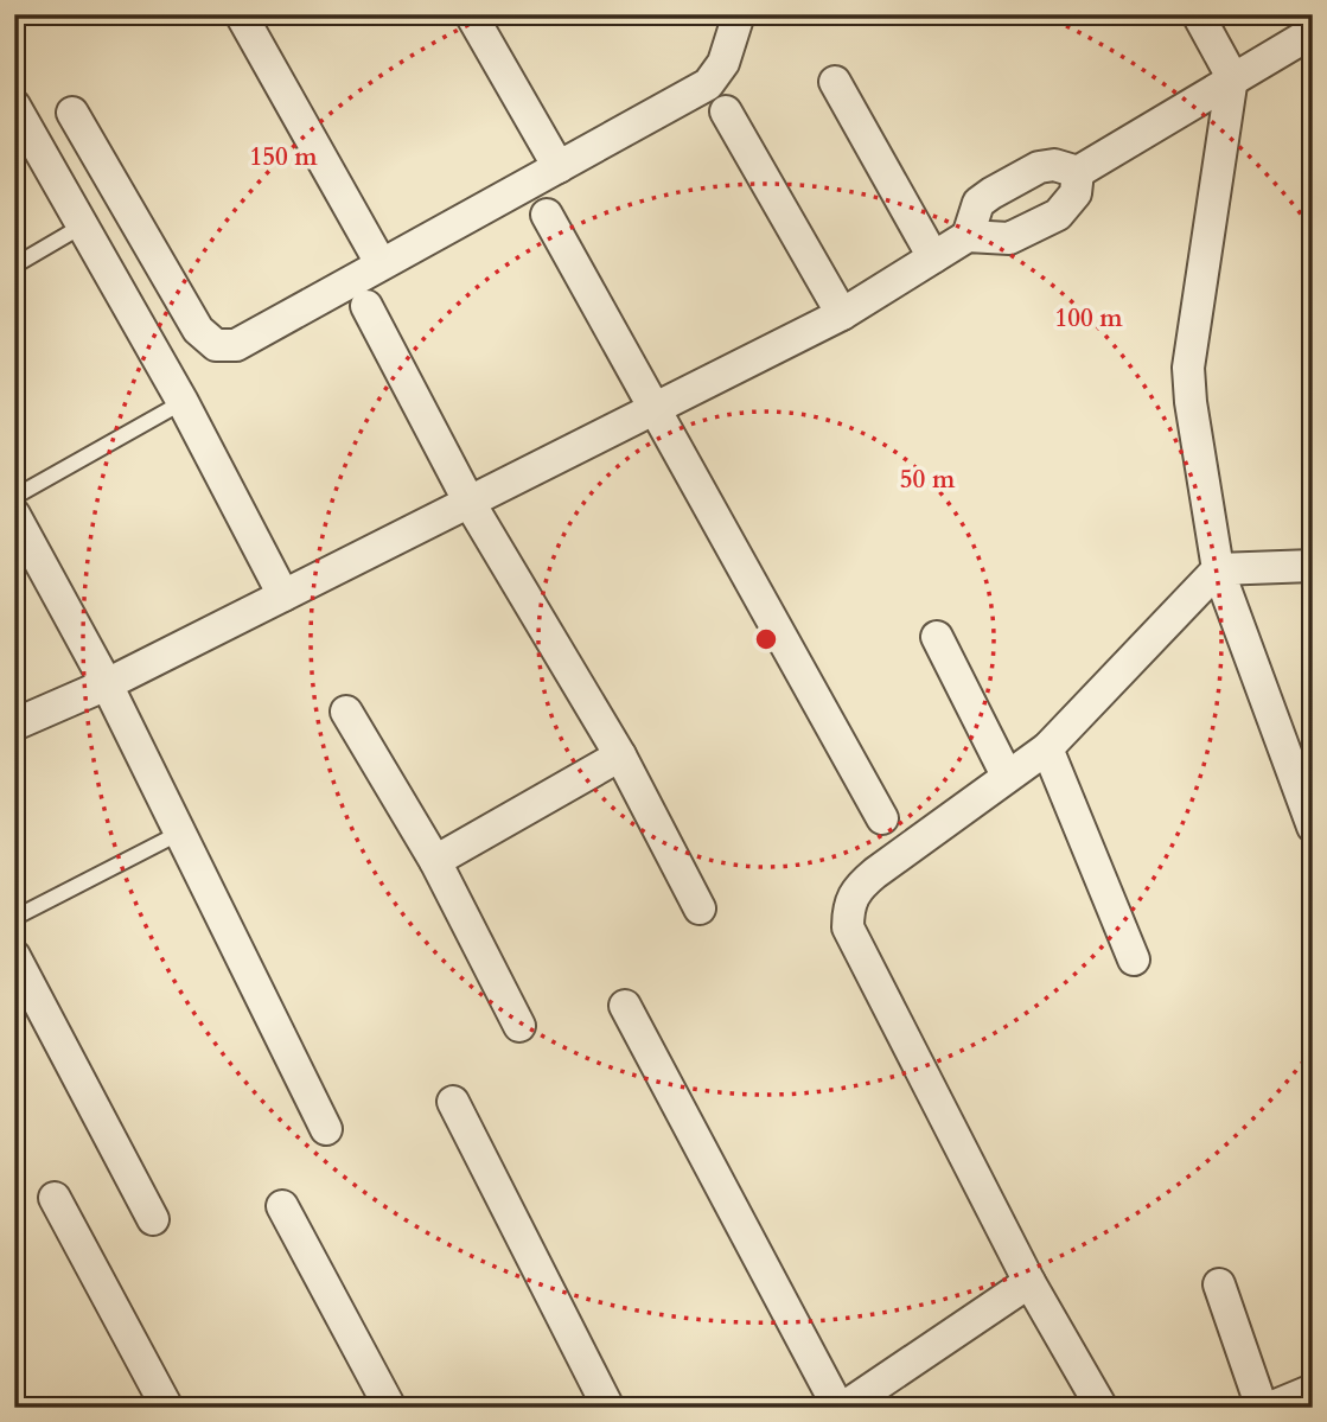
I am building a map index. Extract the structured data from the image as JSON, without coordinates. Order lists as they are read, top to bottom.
{
  "rings": ["150 m", "100 m", "50 m"]
}
